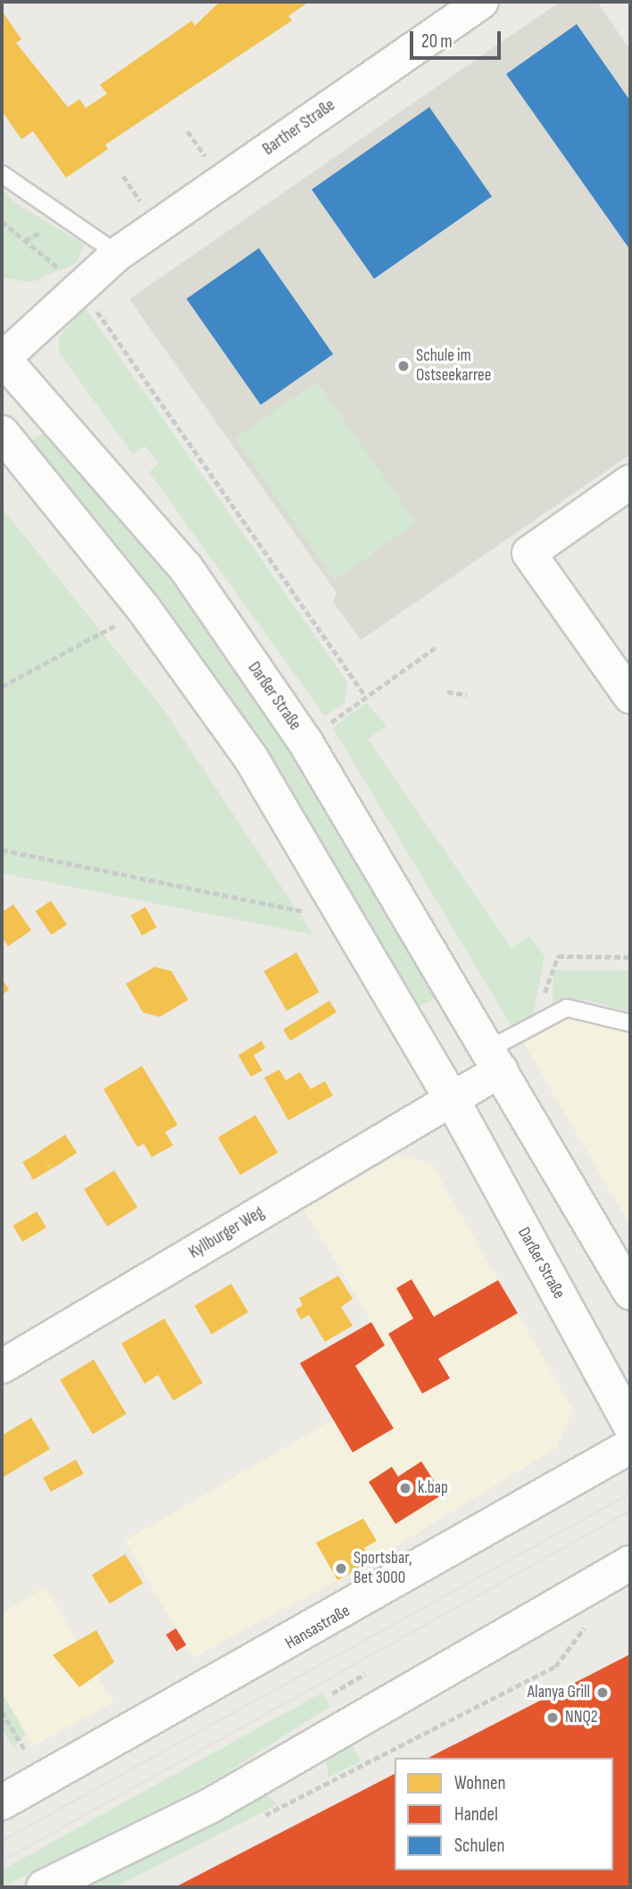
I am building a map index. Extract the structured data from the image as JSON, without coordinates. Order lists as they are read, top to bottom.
{
  "streets": {
    "main road": ["Darßer Straße", "Hansastraße"],
    "street": ["Barther Straße", "Kyllburger Weg"]
  },
  "crossings": [
    ["Barther Straße", "Darßer Straße"],
    ["Darßer Straße", "Kyllburger Weg"]
  ],
  "places": [
    "Schule im Ostseekarree",
    "k.bap",
    "Sportsbar, Bet 3000",
    "Alanya Grill",
    "NNQ2"
  ],
  "legend": ["Wohnen", "Handel", "Schulen"],
  "scale_bar": "20 m"
}
